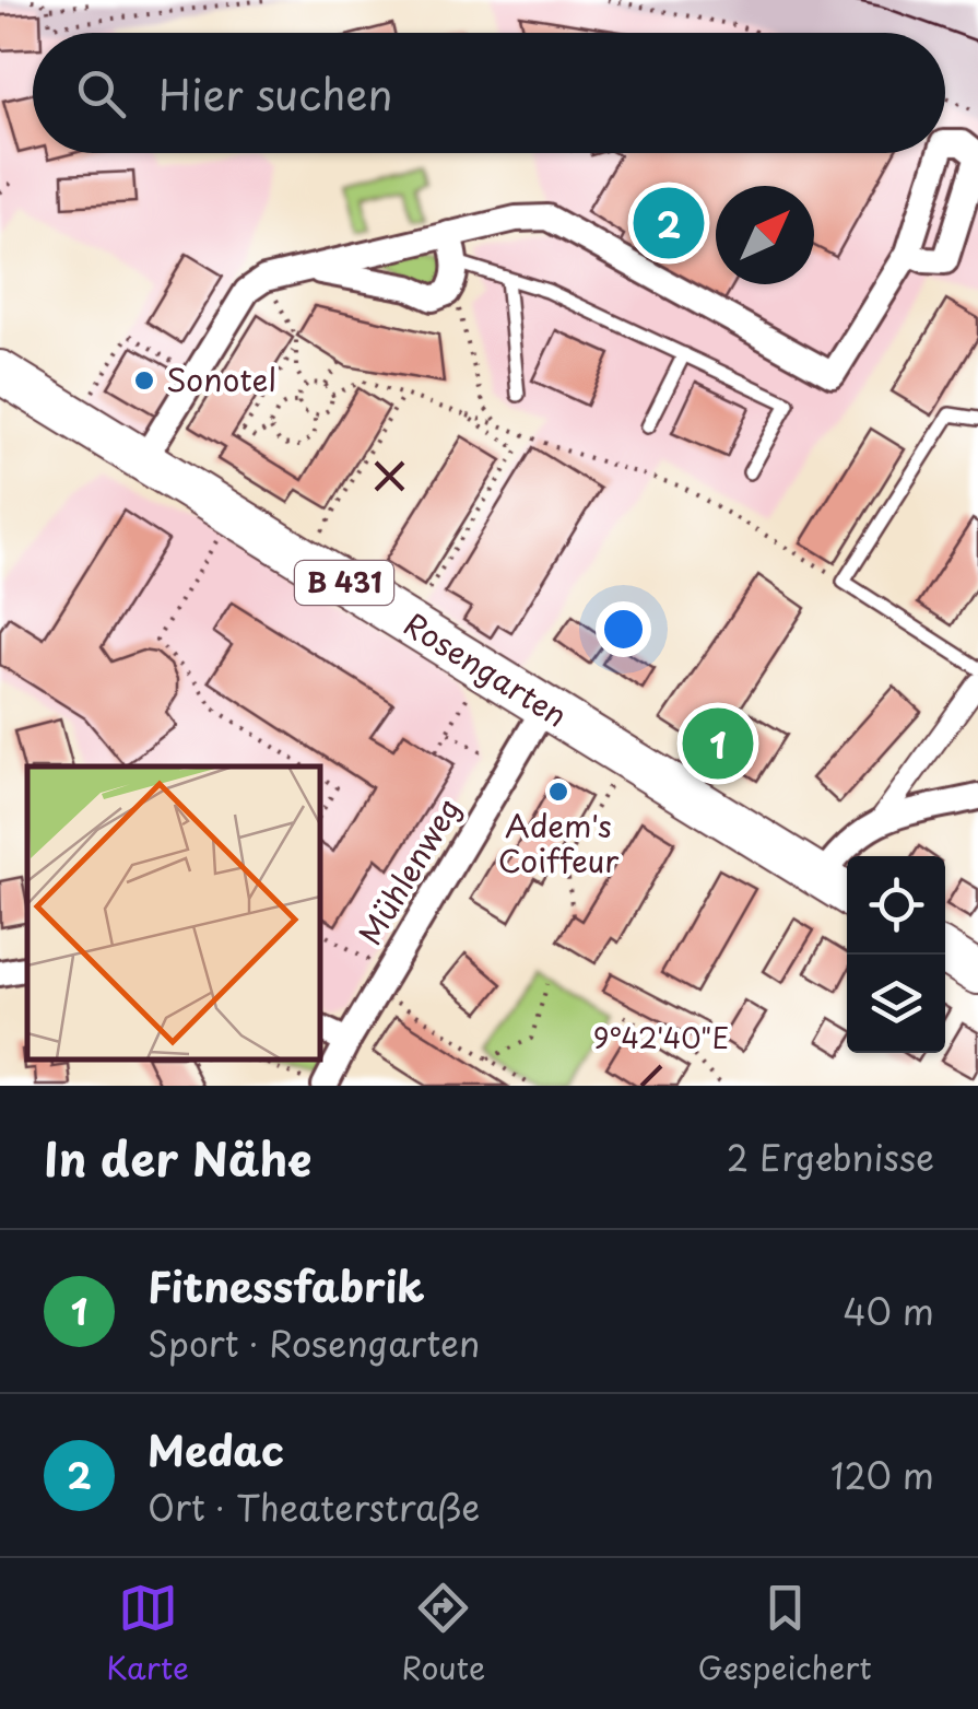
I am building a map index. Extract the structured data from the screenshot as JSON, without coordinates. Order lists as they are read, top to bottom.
{
  "streets": {
    "main road": ["B 431", "Rosengarten"],
    "street": ["Mühlenweg"]
  },
  "crossings": [
    ["Rosengarten", "Mühlenweg"]
  ],
  "places": ["Sonotel", "Adem's Coiffeur"],
  "north": "top right",
  "page": {
    "search": "Hier suchen",
    "pins": ["2", "1"],
    "heading": ["In der Nähe", "2 Ergebnisse"],
    "list": [
      {
        "mark": "1",
        "name": "Fitnessfabrik",
        "note": "Sport · Rosengarten",
        "value": "40 m"
      },
      {
        "mark": "2",
        "name": "Medac",
        "note": "Ort · Theaterstraße",
        "value": "120 m"
      }
    ],
    "nav": ["Karte", "Route", "Gespeichert"]
  },
  "coordinates": ["9°42'40\"E"]
}
